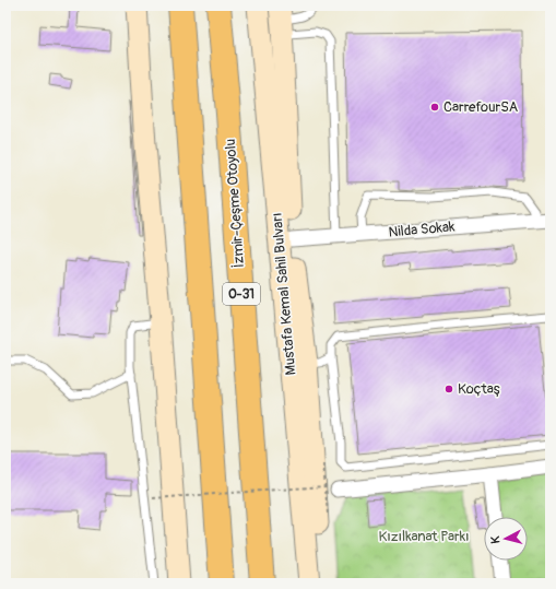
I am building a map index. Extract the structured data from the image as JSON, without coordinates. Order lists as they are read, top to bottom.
{
  "streets": {
    "highway": ["İzmir-Çeşme Otoyolu", "O-31"],
    "street": ["Nilda Sokak", "Mustafa Kemal Sahil Bulvarı"]
  },
  "crossings": [
    ["Nilda Sokak", "Mustafa Kemal Sahil Bulvarı"]
  ],
  "parks": ["Kızılkanat Parkı"],
  "places": ["CarrefourSA", "Koçtaş"],
  "north": "left"
}
